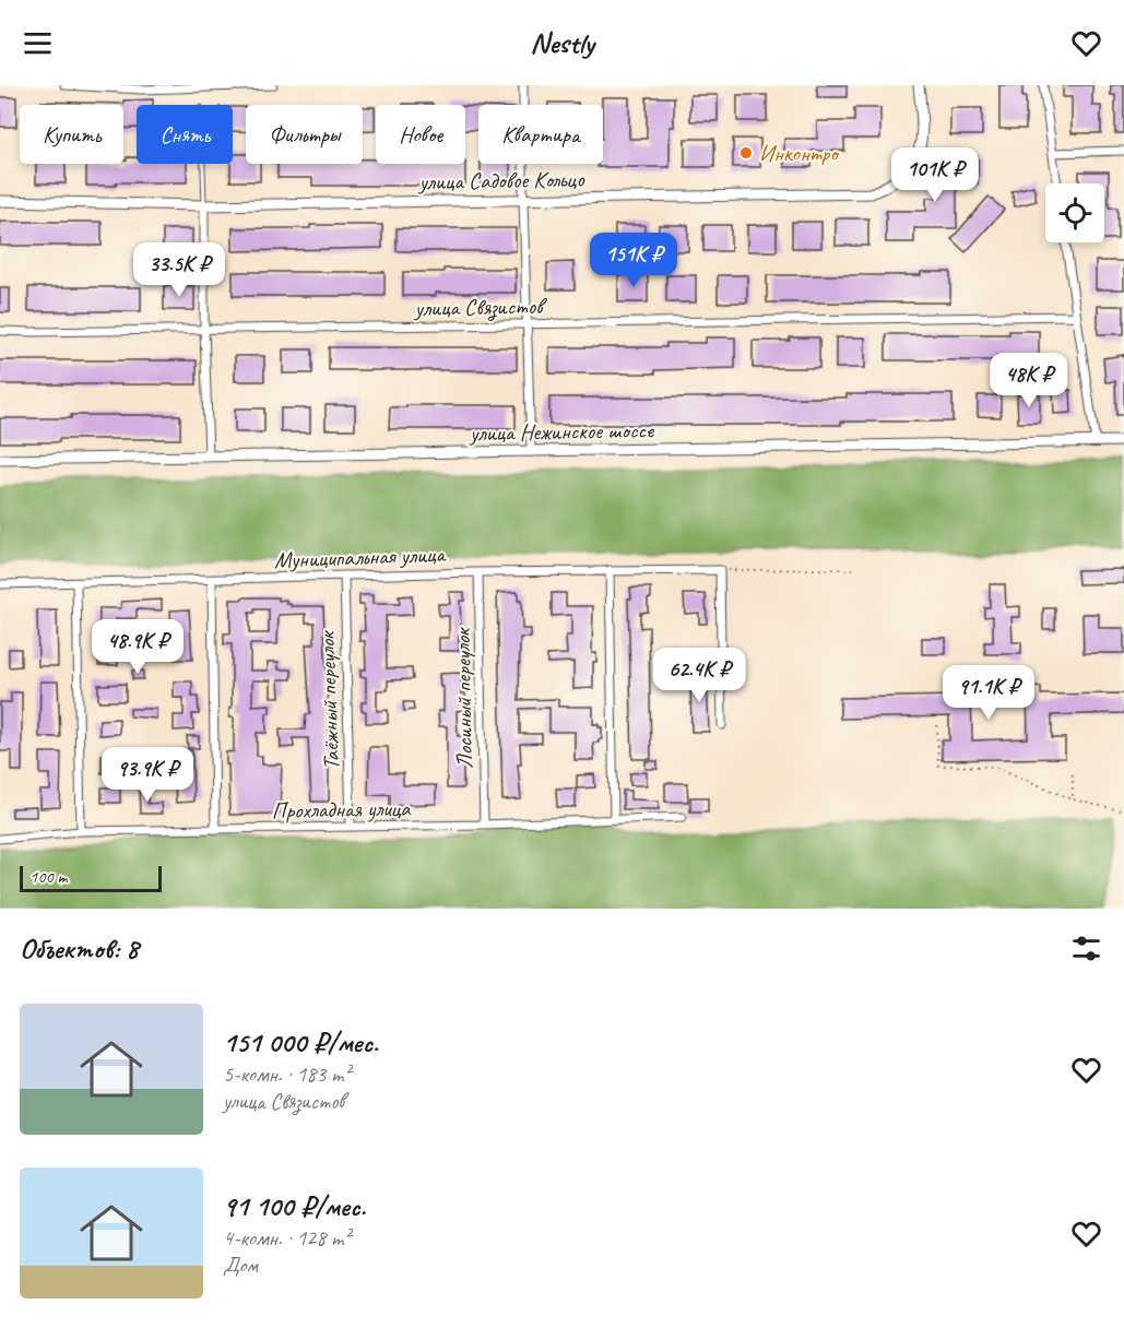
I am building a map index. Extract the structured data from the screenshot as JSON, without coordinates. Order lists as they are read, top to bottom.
{
  "streets": {
    "main road": ["улица Садовое Кольцо", "улица Нежинское шоссе"],
    "street": [
      "улица Связистов",
      "Муниципальная улица",
      "Лосиный переулок",
      "Таёжный переулок",
      "Прохладная улица"
    ]
  },
  "crossings": [
    ["Муниципальная улица", "Лосиный переулок"],
    ["Муниципальная улица", "Таёжный переулок"],
    ["Лосиный переулок", "Прохладная улица"],
    ["Таёжный переулок", "Прохладная улица"]
  ],
  "places": ["Инконтро"],
  "scale_bar": "100 m",
  "page": {
    "header": "Nestly",
    "chip": [
      "Купить",
      "Снять",
      "Фильтры",
      "Новое",
      "Квартира"
    ],
    "price": [
      "101K ₽",
      "151K ₽",
      "33.5K ₽",
      "48K ₽",
      "48.9K ₽",
      "62.4K ₽",
      "91.1K ₽",
      "93.9K ₽"
    ],
    "scale": "100 m",
    "heading": "Объектов: 8",
    "list": [
      {
        "name": "151 000 ₽/мес.",
        "note": "5-комн. · 183 m² · улица Связистов"
      },
      {
        "name": "91 100 ₽/мес.",
        "note": "4-комн. · 128 m² · Дом"
      }
    ]
  }
}
